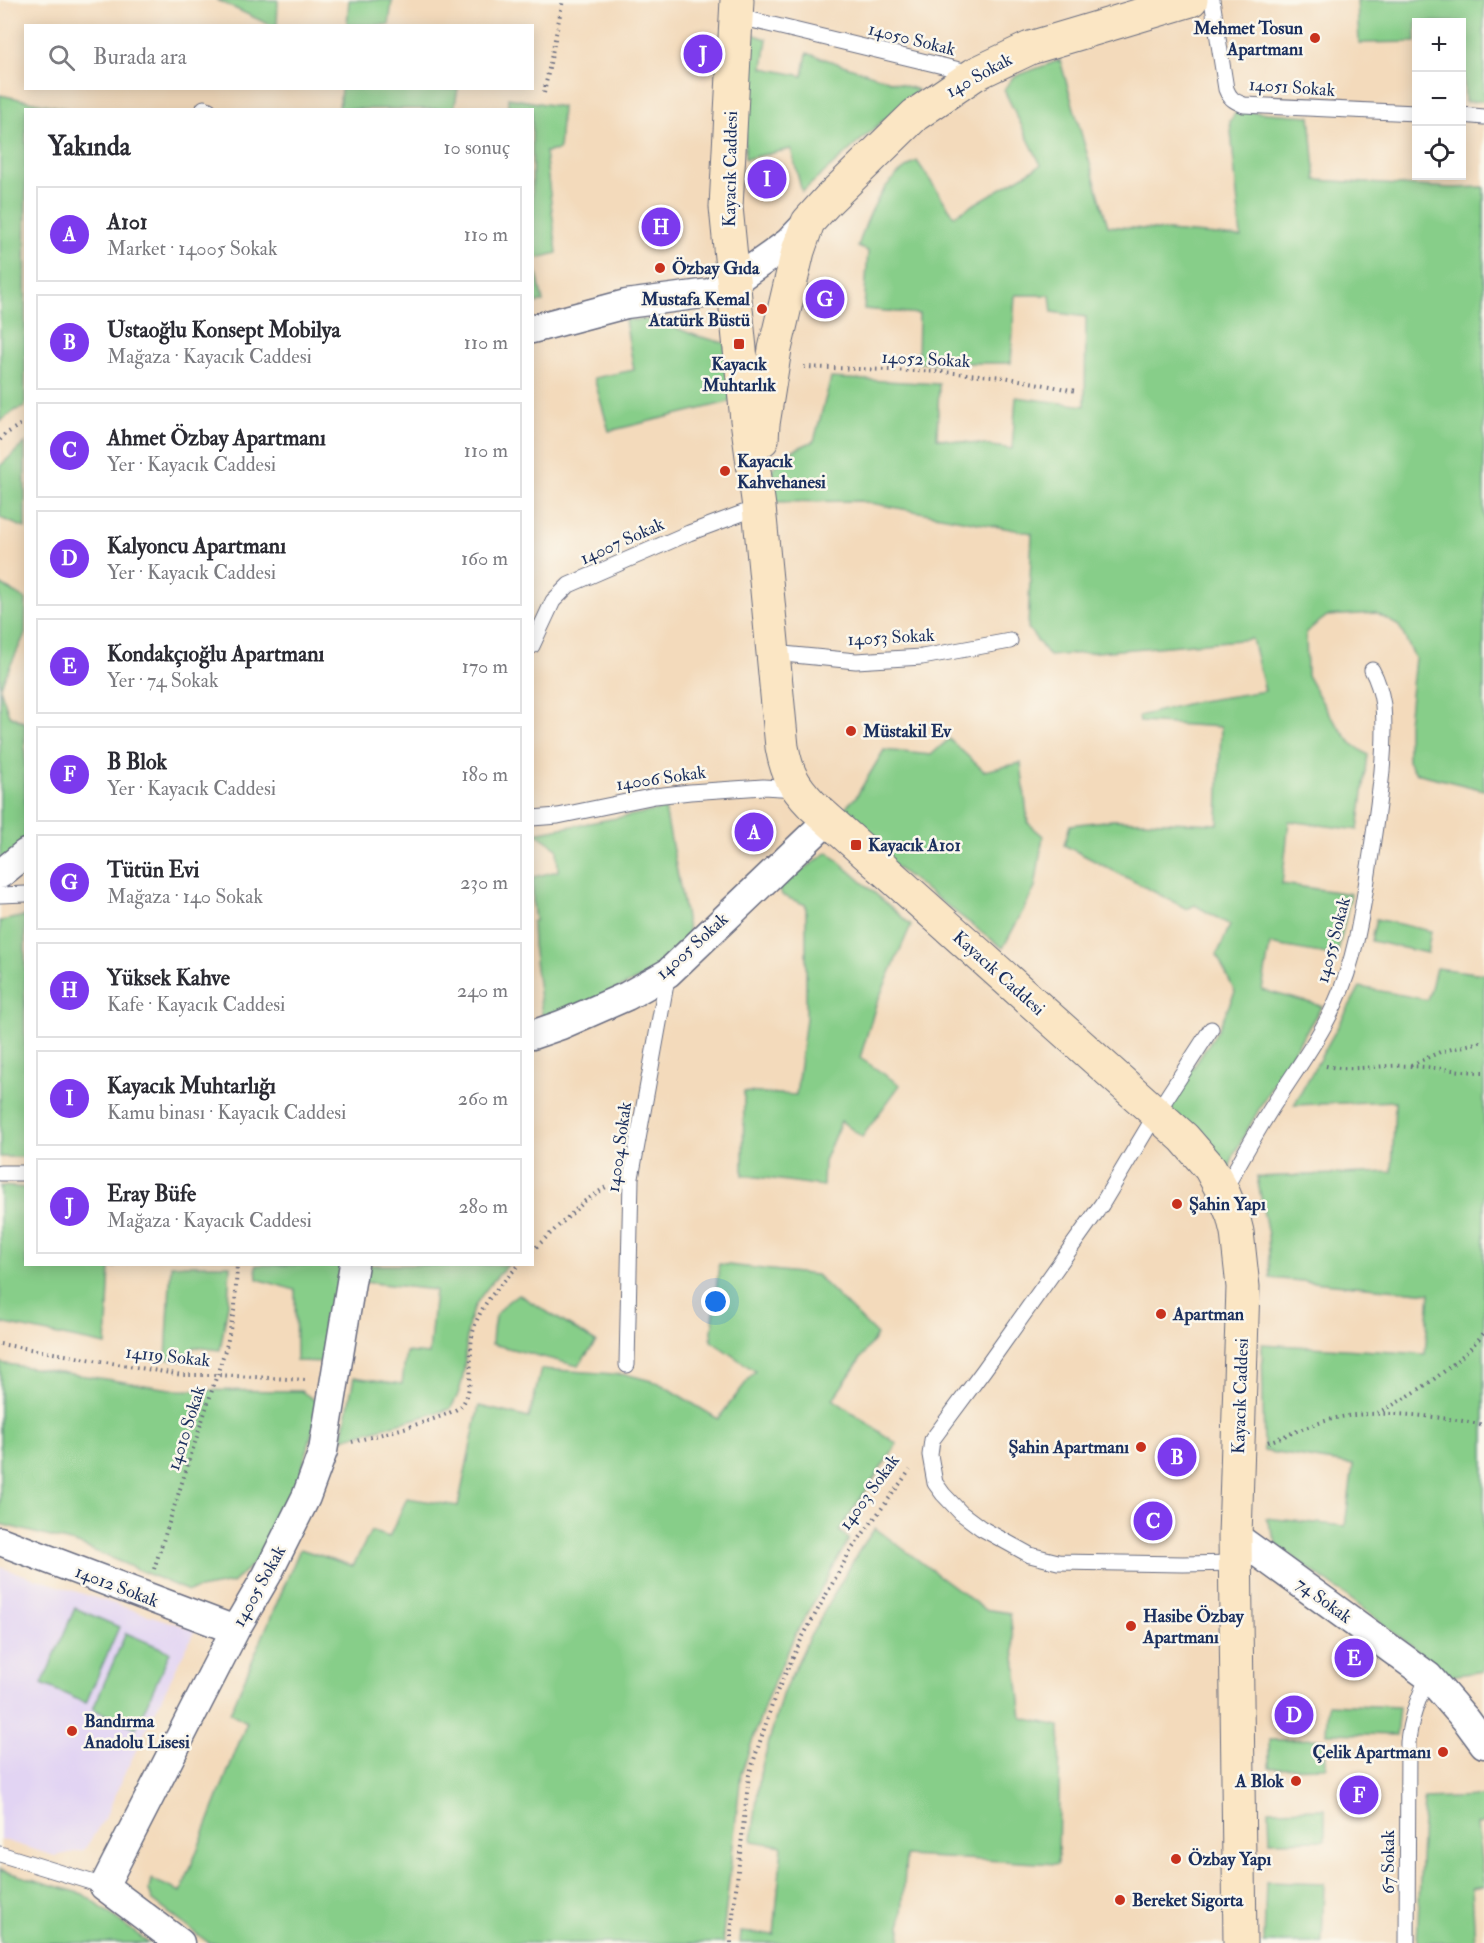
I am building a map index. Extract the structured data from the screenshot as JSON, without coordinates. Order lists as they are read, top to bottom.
{
  "streets": {
    "main road": ["140 Sokak", "Kayacık Caddesi"],
    "street": ["14005 Sokak", "14012 Sokak", "74 Sokak"],
    "lane": [
      "14050 Sokak",
      "14051 Sokak",
      "14007 Sokak",
      "14053 Sokak",
      "14006 Sokak",
      "14055 Sokak",
      "14004 Sokak",
      "67 Sokak"
    ],
    "path": [
      "14052 Sokak",
      "14119 Sokak",
      "14010 Sokak",
      "14003 Sokak"
    ]
  },
  "crossings": [
    ["14050 Sokak", "140 Sokak"],
    ["14050 Sokak", "Kayacık Caddesi"],
    ["140 Sokak", "Kayacık Caddesi"],
    ["140 Sokak", "14052 Sokak"],
    ["140 Sokak", "14007 Sokak"],
    ["Kayacık Caddesi", "14007 Sokak"],
    ["Kayacık Caddesi", "14053 Sokak"],
    ["Kayacık Caddesi", "14006 Sokak"],
    ["Kayacık Caddesi", "14055 Sokak"],
    ["Kayacık Caddesi", "14005 Sokak"],
    ["Kayacık Caddesi", "74 Sokak"],
    ["14005 Sokak", "14004 Sokak"],
    ["14005 Sokak", "14119 Sokak"],
    ["14005 Sokak", "14012 Sokak"],
    ["14119 Sokak", "14010 Sokak"],
    ["14010 Sokak", "14012 Sokak"],
    ["74 Sokak", "67 Sokak"]
  ],
  "places": {
    "other": [
      "Mehmet Tosun Apartmanı",
      "Özbay Gıda",
      "Mustafa Kemal Atatürk Büstü",
      "Kayacık Kahvehanesi",
      "Müstakil Ev",
      "Şahin Yapı",
      "Apartman",
      "Şahin Apartmanı",
      "Hasibe Özbay Apartmanı",
      "Bandırma Anadolu Lisesi",
      "Çelik Apartmanı",
      "A Blok",
      "Özbay Yapı",
      "Bereket Sigorta"
    ],
    "transit": ["Kayacık Muhtarlık", "Kayacık A101"]
  },
  "page": {
    "map_buttons": ["+", "−"],
    "search": "Burada ara",
    "pins": [
      "J",
      "I",
      "H",
      "G",
      "A",
      "B",
      "C",
      "E",
      "D",
      "F"
    ],
    "heading": ["Yakında", "10 sonuç"],
    "list": [
      {
        "mark": "A",
        "name": "A101",
        "note": "Market · 14005 Sokak",
        "value": "110 m"
      },
      {
        "mark": "B",
        "name": "Ustaoğlu Konsept Mobilya",
        "note": "Mağaza · Kayacık Caddesi",
        "value": "110 m"
      },
      {
        "mark": "C",
        "name": "Ahmet Özbay Apartmanı",
        "note": "Yer · Kayacık Caddesi",
        "value": "110 m"
      },
      {
        "mark": "D",
        "name": "Kalyoncu Apartmanı",
        "note": "Yer · Kayacık Caddesi",
        "value": "160 m"
      },
      {
        "mark": "E",
        "name": "Kondakçıoğlu Apartmanı",
        "note": "Yer · 74 Sokak",
        "value": "170 m"
      },
      {
        "mark": "F",
        "name": "B Blok",
        "note": "Yer · Kayacık Caddesi",
        "value": "180 m"
      },
      {
        "mark": "G",
        "name": "Tütün Evi",
        "note": "Mağaza · 140 Sokak",
        "value": "230 m"
      },
      {
        "mark": "H",
        "name": "Yüksek Kahve",
        "note": "Kafe · Kayacık Caddesi",
        "value": "240 m"
      },
      {
        "mark": "I",
        "name": "Kayacık Muhtarlığı",
        "note": "Kamu binası · Kayacık Caddesi",
        "value": "260 m"
      },
      {
        "mark": "J",
        "name": "Eray Büfe",
        "note": "Mağaza · Kayacık Caddesi",
        "value": "280 m"
      }
    ]
  }
}
